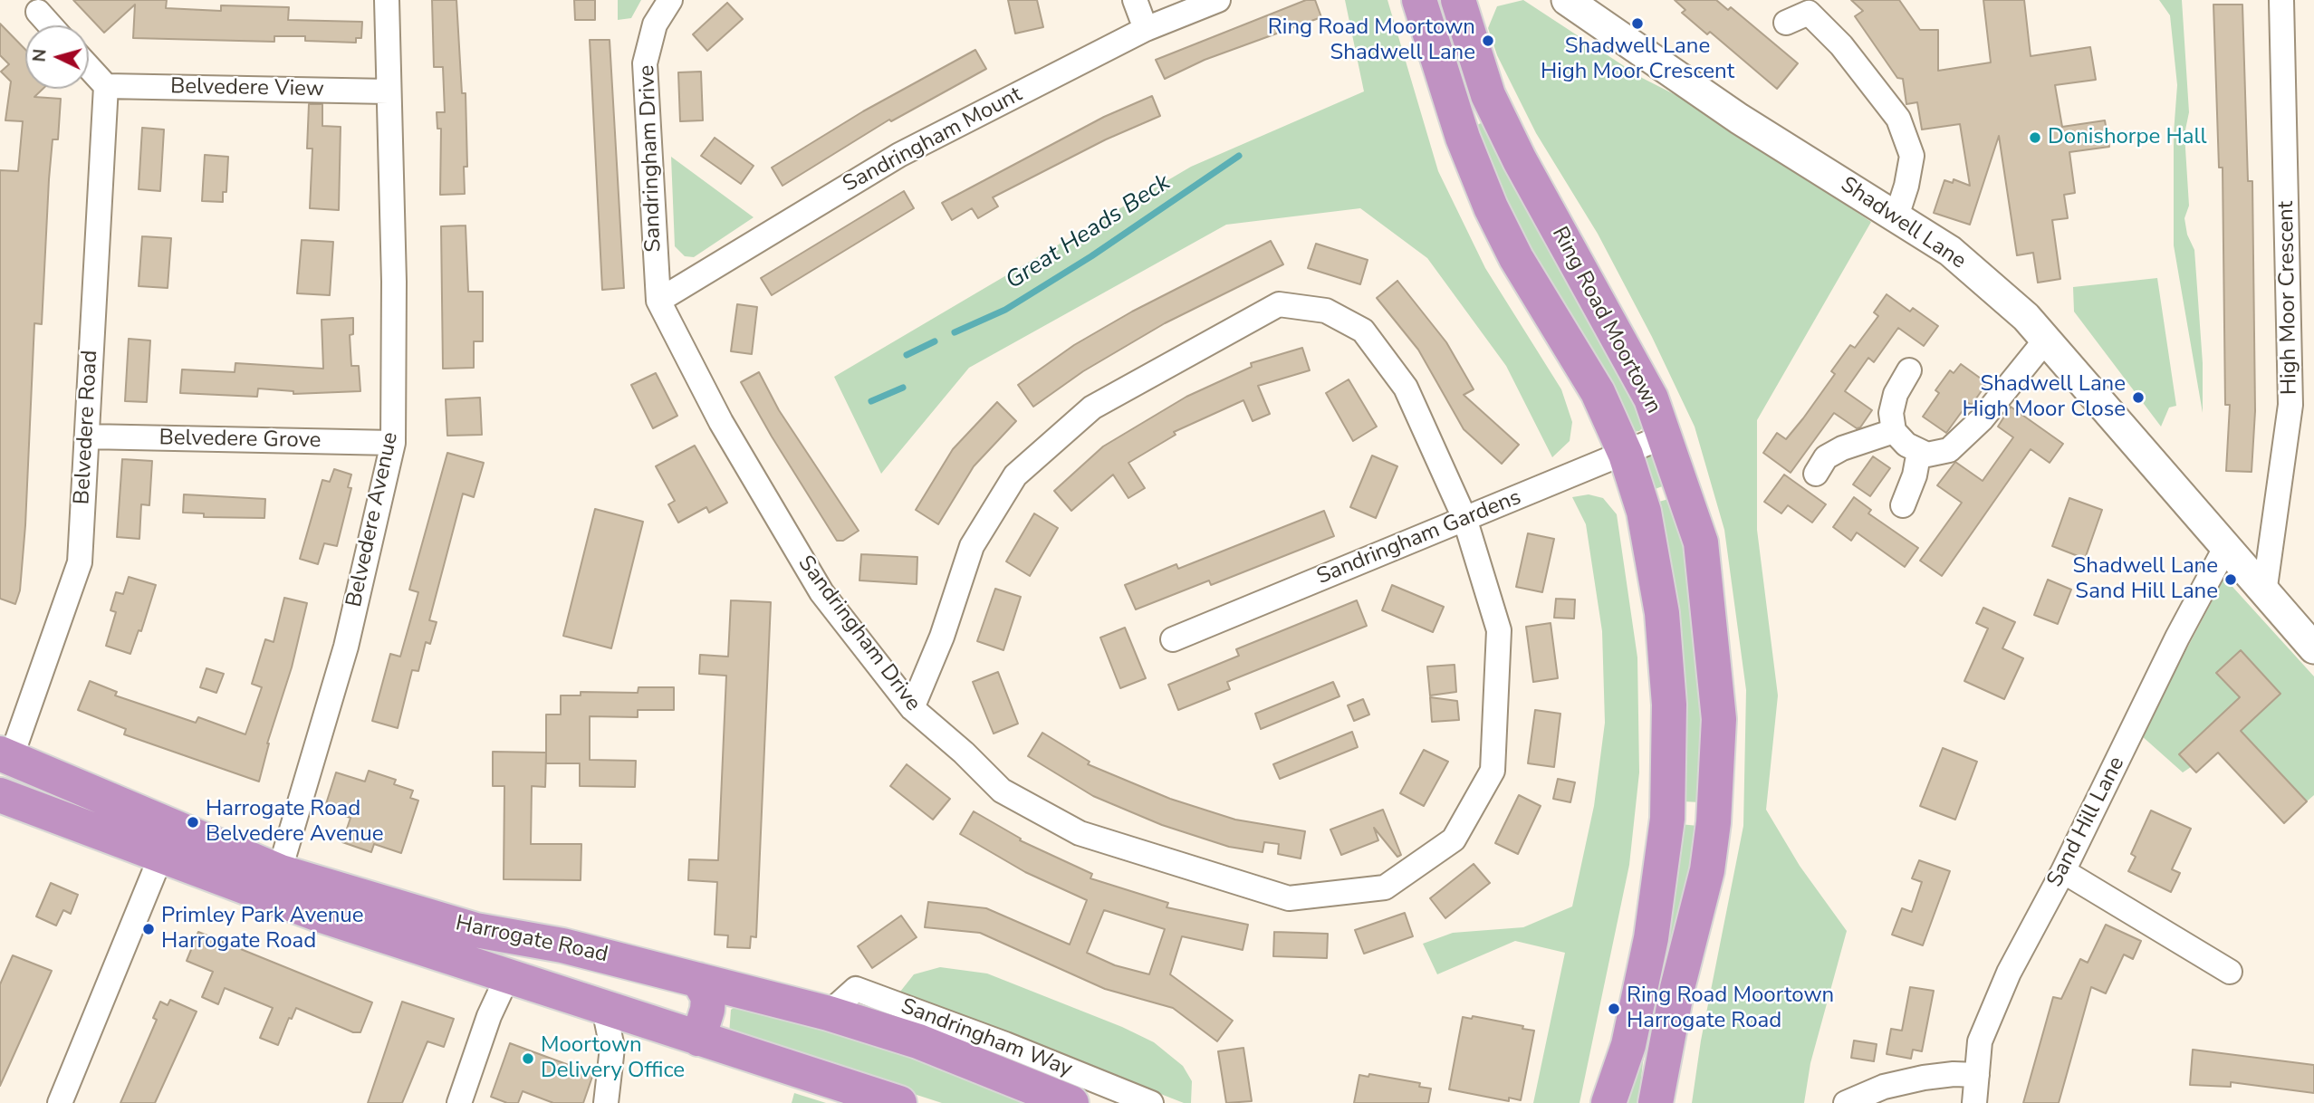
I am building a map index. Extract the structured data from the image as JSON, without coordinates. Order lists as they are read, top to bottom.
{
  "streets": {
    "highway": ["Ring Road Moortown", "Harrogate Road"],
    "street": [
      "Belvedere View",
      "Sandringham Mount",
      "Sandringham Drive",
      "Shadwell Lane",
      "High Moor Crescent",
      "Belvedere Road",
      "Belvedere Grove",
      "Belvedere Avenue",
      "Sandringham Gardens",
      "Sand Hill Lane",
      "Sandringham Way"
    ]
  },
  "crossings": [
    ["Belvedere View", "Belvedere Road"],
    ["Belvedere View", "Belvedere Avenue"],
    ["Sandringham Mount", "Sandringham Drive"],
    ["Sandringham Drive", "Sandringham Gardens"],
    ["Shadwell Lane", "High Moor Crescent"],
    ["Shadwell Lane", "Sand Hill Lane"],
    ["Ring Road Moortown", "Sandringham Gardens"],
    ["Belvedere Road", "Belvedere Grove"],
    ["Belvedere Road", "Harrogate Road"],
    ["Belvedere Grove", "Belvedere Avenue"],
    ["Belvedere Avenue", "Harrogate Road"],
    ["Harrogate Road", "Sandringham Way"]
  ],
  "water": ["Great Heads Beck"],
  "places": [
    "Shadwell Lane High Moor Crescent",
    "Ring Road Moortown Shadwell Lane",
    "Donishorpe Hall",
    "Shadwell Lane High Moor Close",
    "Shadwell Lane Sand Hill Lane",
    "Harrogate Road Belvedere Avenue",
    "Primley Park Avenue Harrogate Road",
    "Ring Road Moortown Harrogate Road",
    "Moortown Delivery Office"
  ],
  "north": "left"
}
